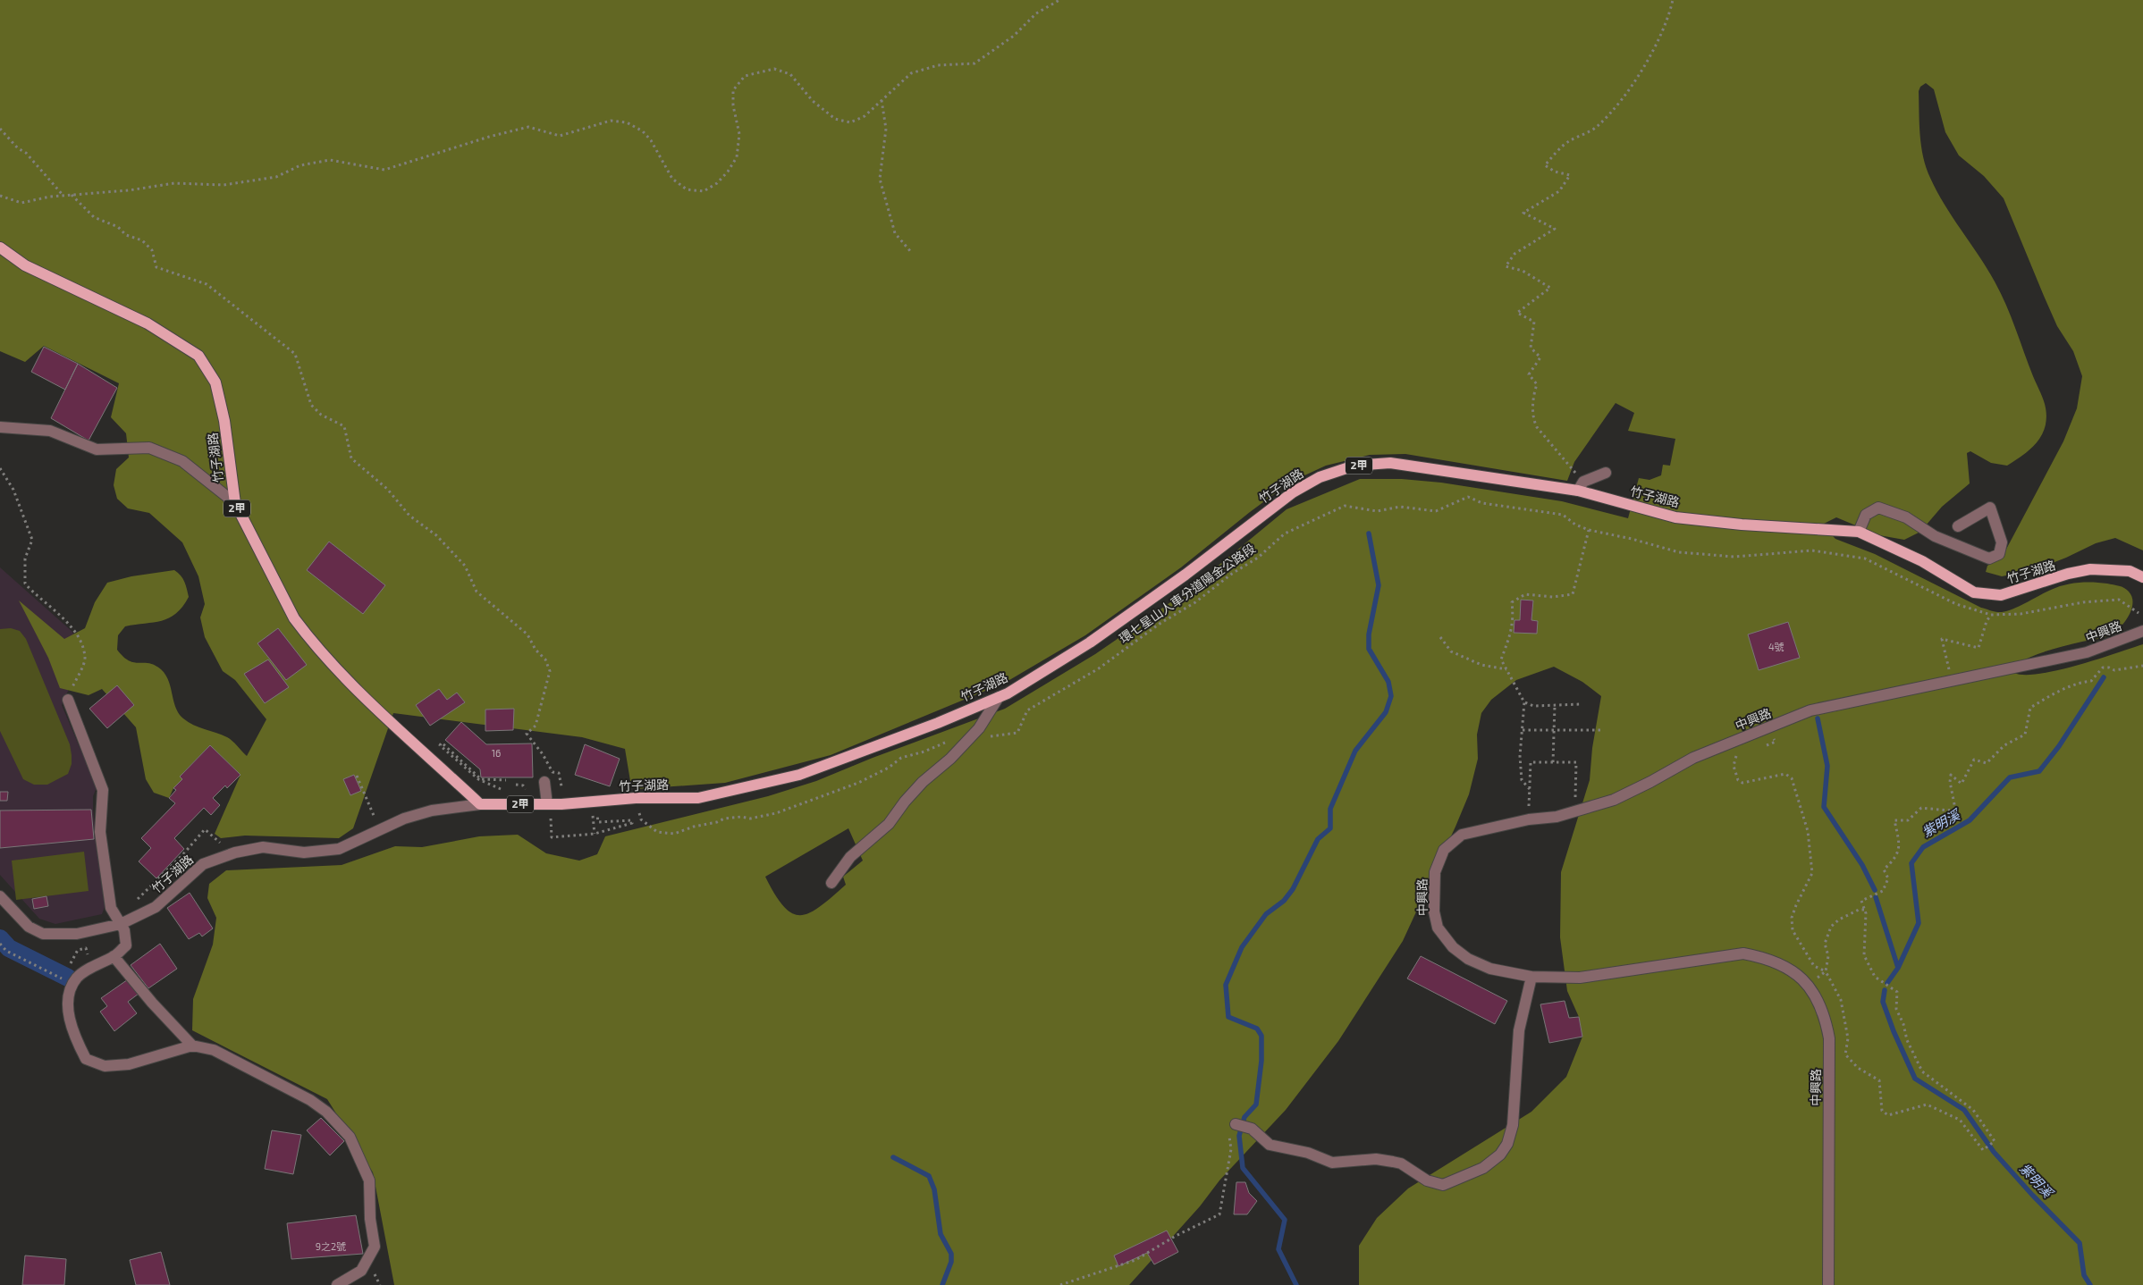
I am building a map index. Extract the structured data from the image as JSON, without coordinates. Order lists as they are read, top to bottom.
{
  "streets": {
    "main road": ["竹子湖路", "2甲"],
    "street": ["中興路"],
    "path": ["環七星山人車分道陽金公路段"]
  },
  "water": ["紫明溪"],
  "house_numbers": ["4號", "16", "9之2號"]
}
